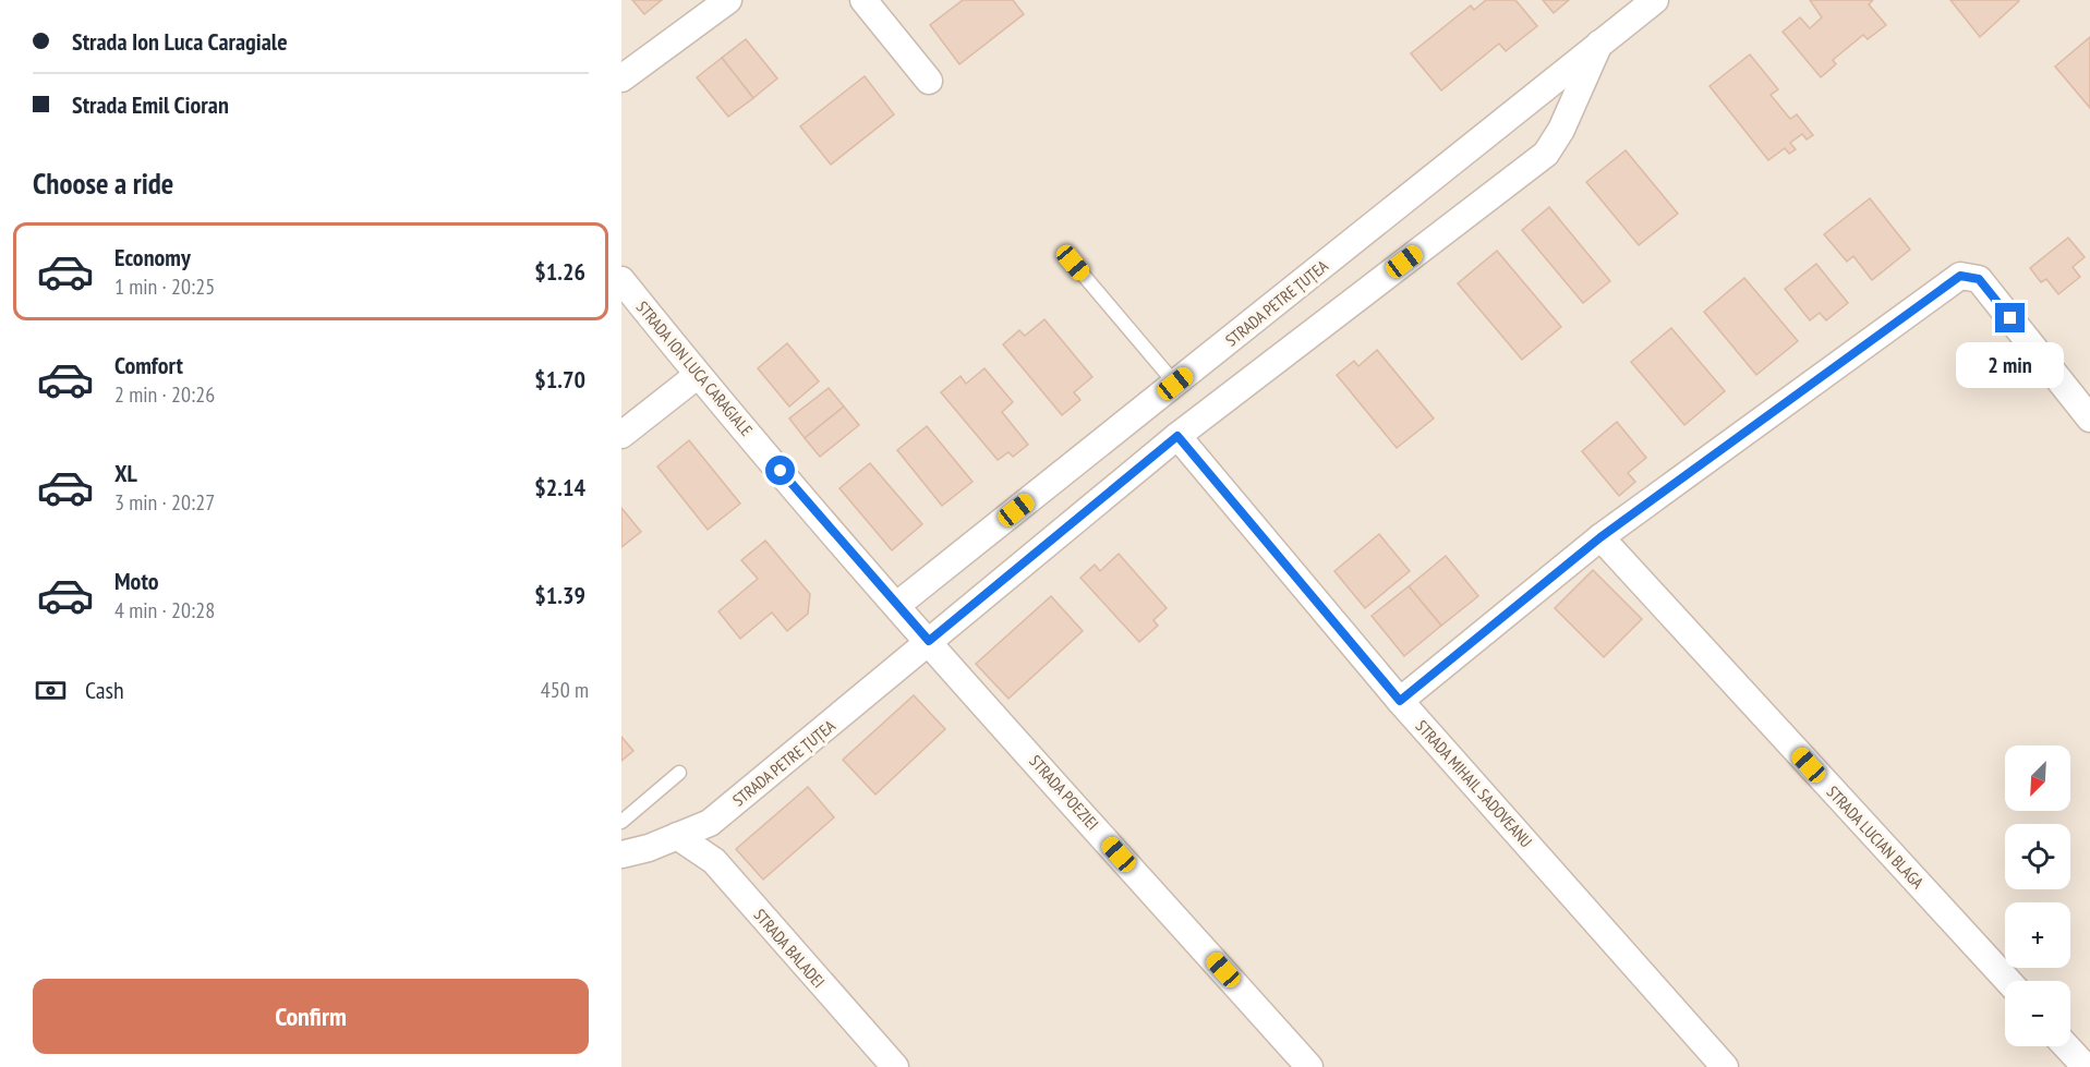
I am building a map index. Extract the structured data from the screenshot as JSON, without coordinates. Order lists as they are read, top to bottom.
{
  "streets": {
    "street": [
      "STRADA PETRE ȚUȚEA",
      "STRADA ION LUCA CARAGIALE",
      "STRADA MIHAIL SADOVEANU",
      "STRADA POEZIEI",
      "STRADA LUCIAN BLAGA",
      "STRADA BALADEI"
    ]
  },
  "crossings": [
    ["STRADA PETRE ȚUȚEA", "STRADA ION LUCA CARAGIALE"],
    ["STRADA PETRE ȚUȚEA", "STRADA MIHAIL SADOVEANU"],
    ["STRADA PETRE ȚUȚEA", "STRADA POEZIEI"],
    ["STRADA PETRE ȚUȚEA", "STRADA BALADEI"],
    ["STRADA ION LUCA CARAGIALE", "STRADA POEZIEI"]
  ],
  "north": "bottom left",
  "page": {
    "banner": ["Strada Ion Luca Caragiale", "Strada Emil Cioran"],
    "heading": "Choose a ride",
    "list": [
      {
        "name": "Economy",
        "note": "1 min · 20:25",
        "value": "$1.26"
      },
      {
        "name": "Comfort",
        "note": "2 min · 20:26",
        "value": "$1.70"
      },
      {
        "name": "XL",
        "note": "3 min · 20:27",
        "value": "$2.14"
      },
      {
        "name": "Moto",
        "note": "4 min · 20:28",
        "value": "$1.39"
      }
    ],
    "bubble": "2 min",
    "pay": ["Cash", "450 m"],
    "map_buttons": ["+", "−"],
    "buttons": "Confirm"
  }
}
